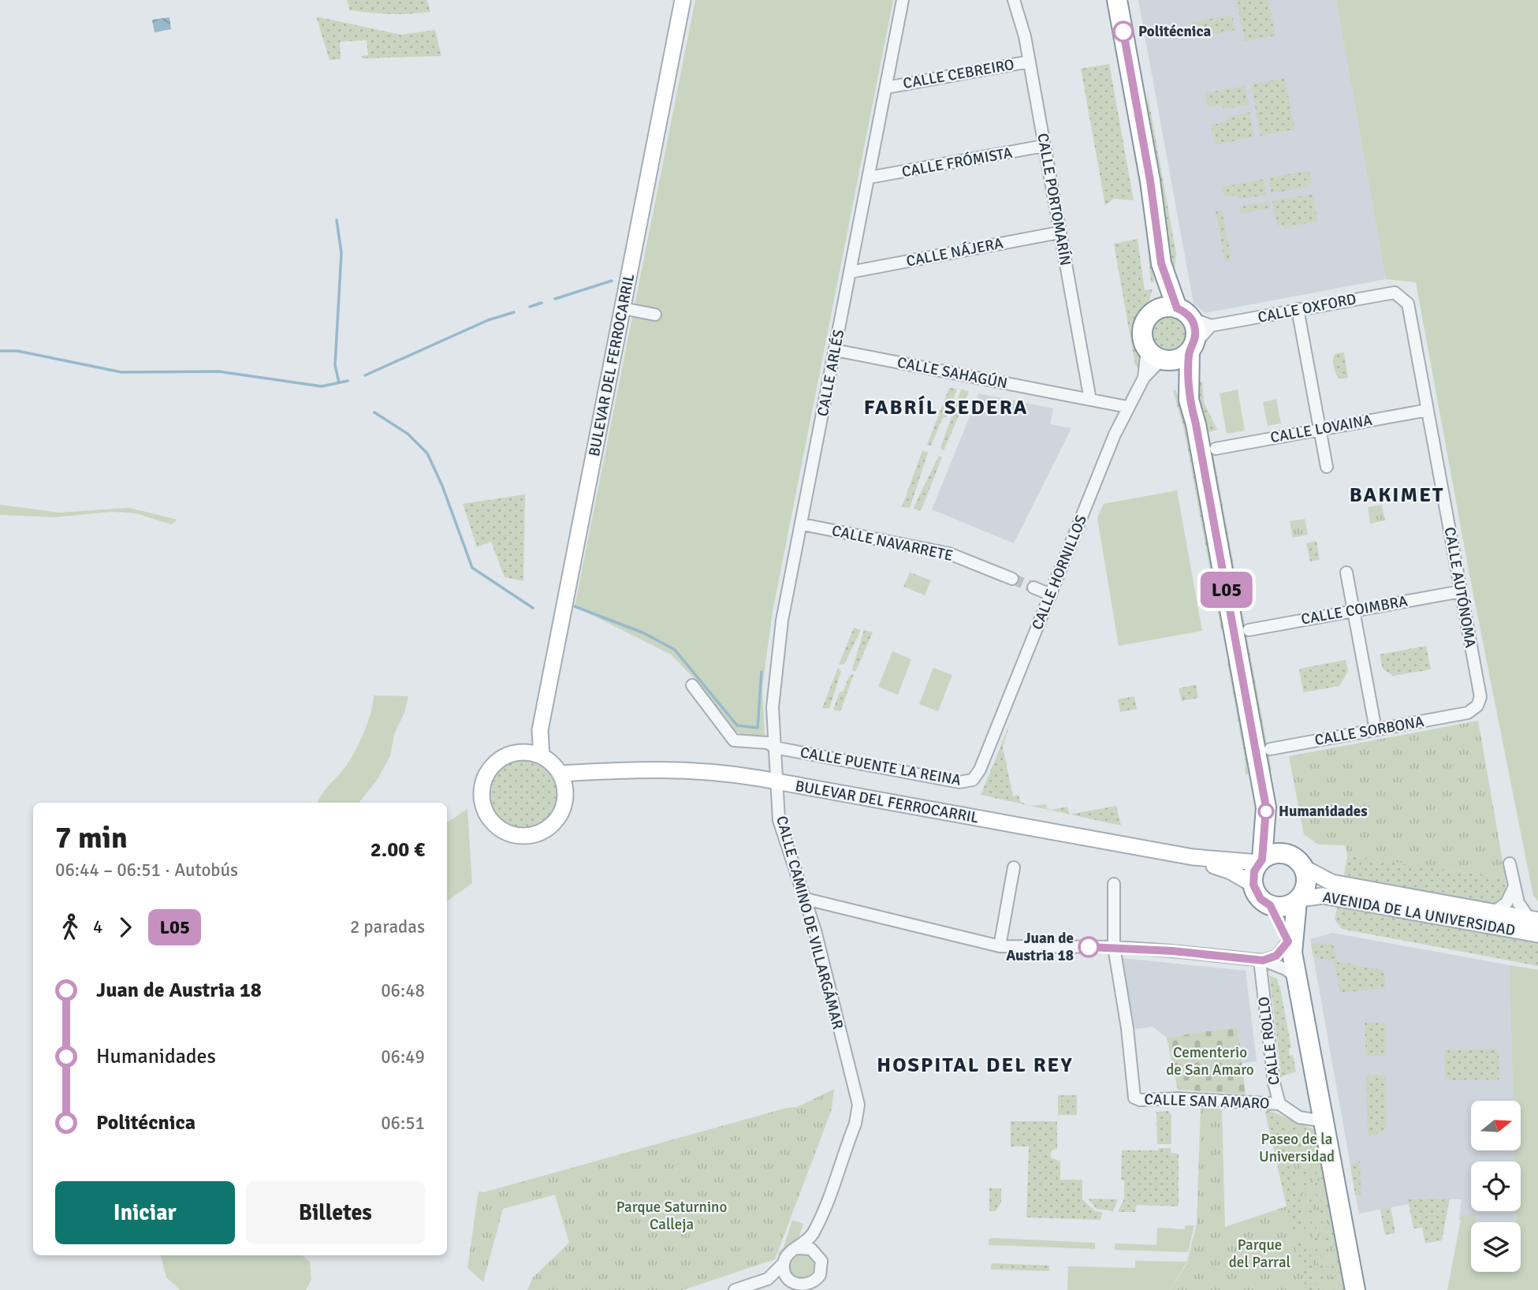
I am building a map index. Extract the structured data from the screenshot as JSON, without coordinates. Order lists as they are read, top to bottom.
{
  "streets": {
    "main road": ["BULEVAR DEL FERROCARRIL", "AVENIDA DE LA UNIVERSIDAD"],
    "street": [
      "CALLE CEBREIRO",
      "CALLE FRÓMISTA",
      "CALLE PORTOMARÍN",
      "CALLE NÁJERA",
      "CALLE OXFORD",
      "CALLE ARLÉS",
      "CALLE SAHAGÚN",
      "CALLE LOVAINA",
      "CALLE NAVARRETE",
      "CALLE HORNILLOS",
      "CALLE AUTÓNOMA",
      "CALLE COIMBRA",
      "CALLE SORBONA",
      "CALLE PUENTE LA REINA",
      "CALLE CAMINO DE VILLARGÁMAR",
      "CALLE ROLLO",
      "CALLE SAN AMARO"
    ]
  },
  "crossings": [
    ["CALLE CEBREIRO", "CALLE PORTOMARÍN"],
    ["CALLE CEBREIRO", "CALLE ARLÉS"],
    ["CALLE FRÓMISTA", "CALLE PORTOMARÍN"],
    ["CALLE FRÓMISTA", "CALLE ARLÉS"],
    ["CALLE PORTOMARÍN", "CALLE NÁJERA"],
    ["CALLE PORTOMARÍN", "CALLE SAHAGÚN"],
    ["CALLE NÁJERA", "CALLE ARLÉS"],
    ["CALLE OXFORD", "CALLE AUTÓNOMA"],
    ["BULEVAR DEL FERROCARRIL", "AVENIDA DE LA UNIVERSIDAD"],
    ["BULEVAR DEL FERROCARRIL", "CALLE CAMINO DE VILLARGÁMAR"],
    ["CALLE ARLÉS", "CALLE SAHAGÚN"],
    ["CALLE ARLÉS", "CALLE NAVARRETE"],
    ["CALLE ARLÉS", "CALLE PUENTE LA REINA"],
    ["CALLE ARLÉS", "CALLE CAMINO DE VILLARGÁMAR"],
    ["CALLE SAHAGÚN", "CALLE HORNILLOS"],
    ["CALLE LOVAINA", "CALLE AUTÓNOMA"],
    ["CALLE HORNILLOS", "CALLE PUENTE LA REINA"],
    ["CALLE AUTÓNOMA", "CALLE COIMBRA"],
    ["CALLE AUTÓNOMA", "CALLE SORBONA"],
    ["CALLE PUENTE LA REINA", "CALLE CAMINO DE VILLARGÁMAR"],
    ["CALLE ROLLO", "CALLE SAN AMARO"]
  ],
  "districts": ["FABRÍL SEDERA", "BAKIMET", "HOSPITAL DEL REY"],
  "parks": [
    "Cementerio de San Amaro",
    "Paseo de la Universidad",
    "Parque Saturnino Calleja",
    "Parque del Parral"
  ],
  "places": ["Politécnica", "Humanidades", "Juan de Austria 18"],
  "lines": ["bus line L05"],
  "north": "right",
  "page": {
    "on_map": "L05",
    "heading": ["7 min", "06:44 – 06:51 · Autobús", "2.00 €"],
    "legs": ["4", "L05", "2 paradas"],
    "list": [
      {
        "name": "Juan de Austria 18",
        "value": "06:48"
      },
      {
        "name": "Humanidades",
        "value": "06:49"
      },
      {
        "name": "Politécnica",
        "value": "06:51"
      }
    ],
    "buttons": ["Iniciar", "Billetes"]
  }
}
